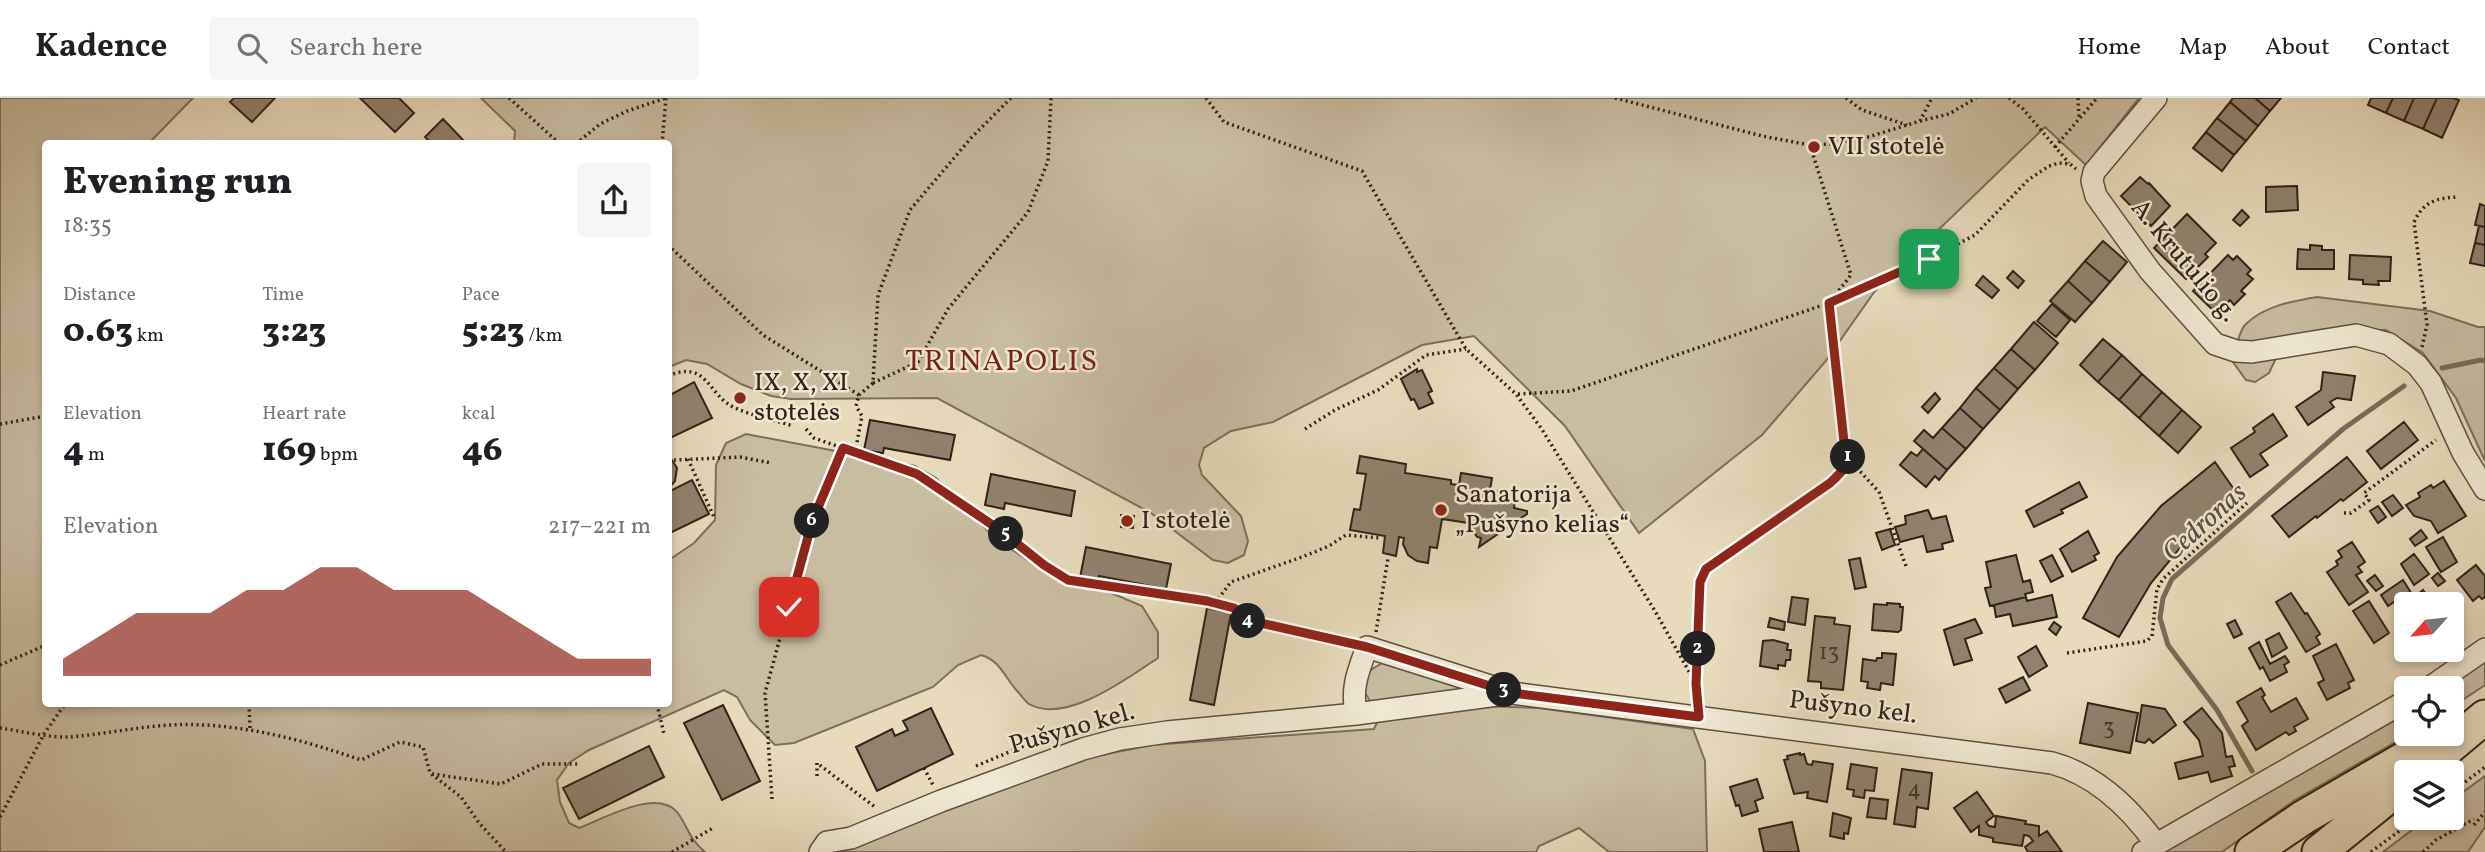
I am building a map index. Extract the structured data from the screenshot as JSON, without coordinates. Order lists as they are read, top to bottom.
{
  "streets": {
    "street": ["A. Krutulio g.", "Pušyno kel."]
  },
  "districts": ["TRINAPOLIS"],
  "water": ["Cedronas"],
  "places": [
    "VII stotelė",
    "IX, X, XI stotelės",
    "Sanatorija „Pušyno kelias“",
    "I stotelė"
  ],
  "house_numbers": ["13", "3", "4"],
  "north": "bottom left",
  "page": {
    "header": "Kadence",
    "search": "Search here",
    "nav": [
      "Home",
      "Map",
      "About",
      "Contact"
    ],
    "heading": ["Evening run", "18:35"],
    "stats": [
      ["Distance", "0.63 km"],
      ["Time", "3:23"],
      ["Pace", "5:23 /km"],
      ["Elevation", "4 m"],
      ["Heart rate", "169 bpm"],
      ["kcal", "46"]
    ],
    "pins": [
      "1",
      "6",
      "5",
      "4",
      "2",
      "3"
    ],
    "chart": ["Elevation", "217–221 m"]
  }
}
